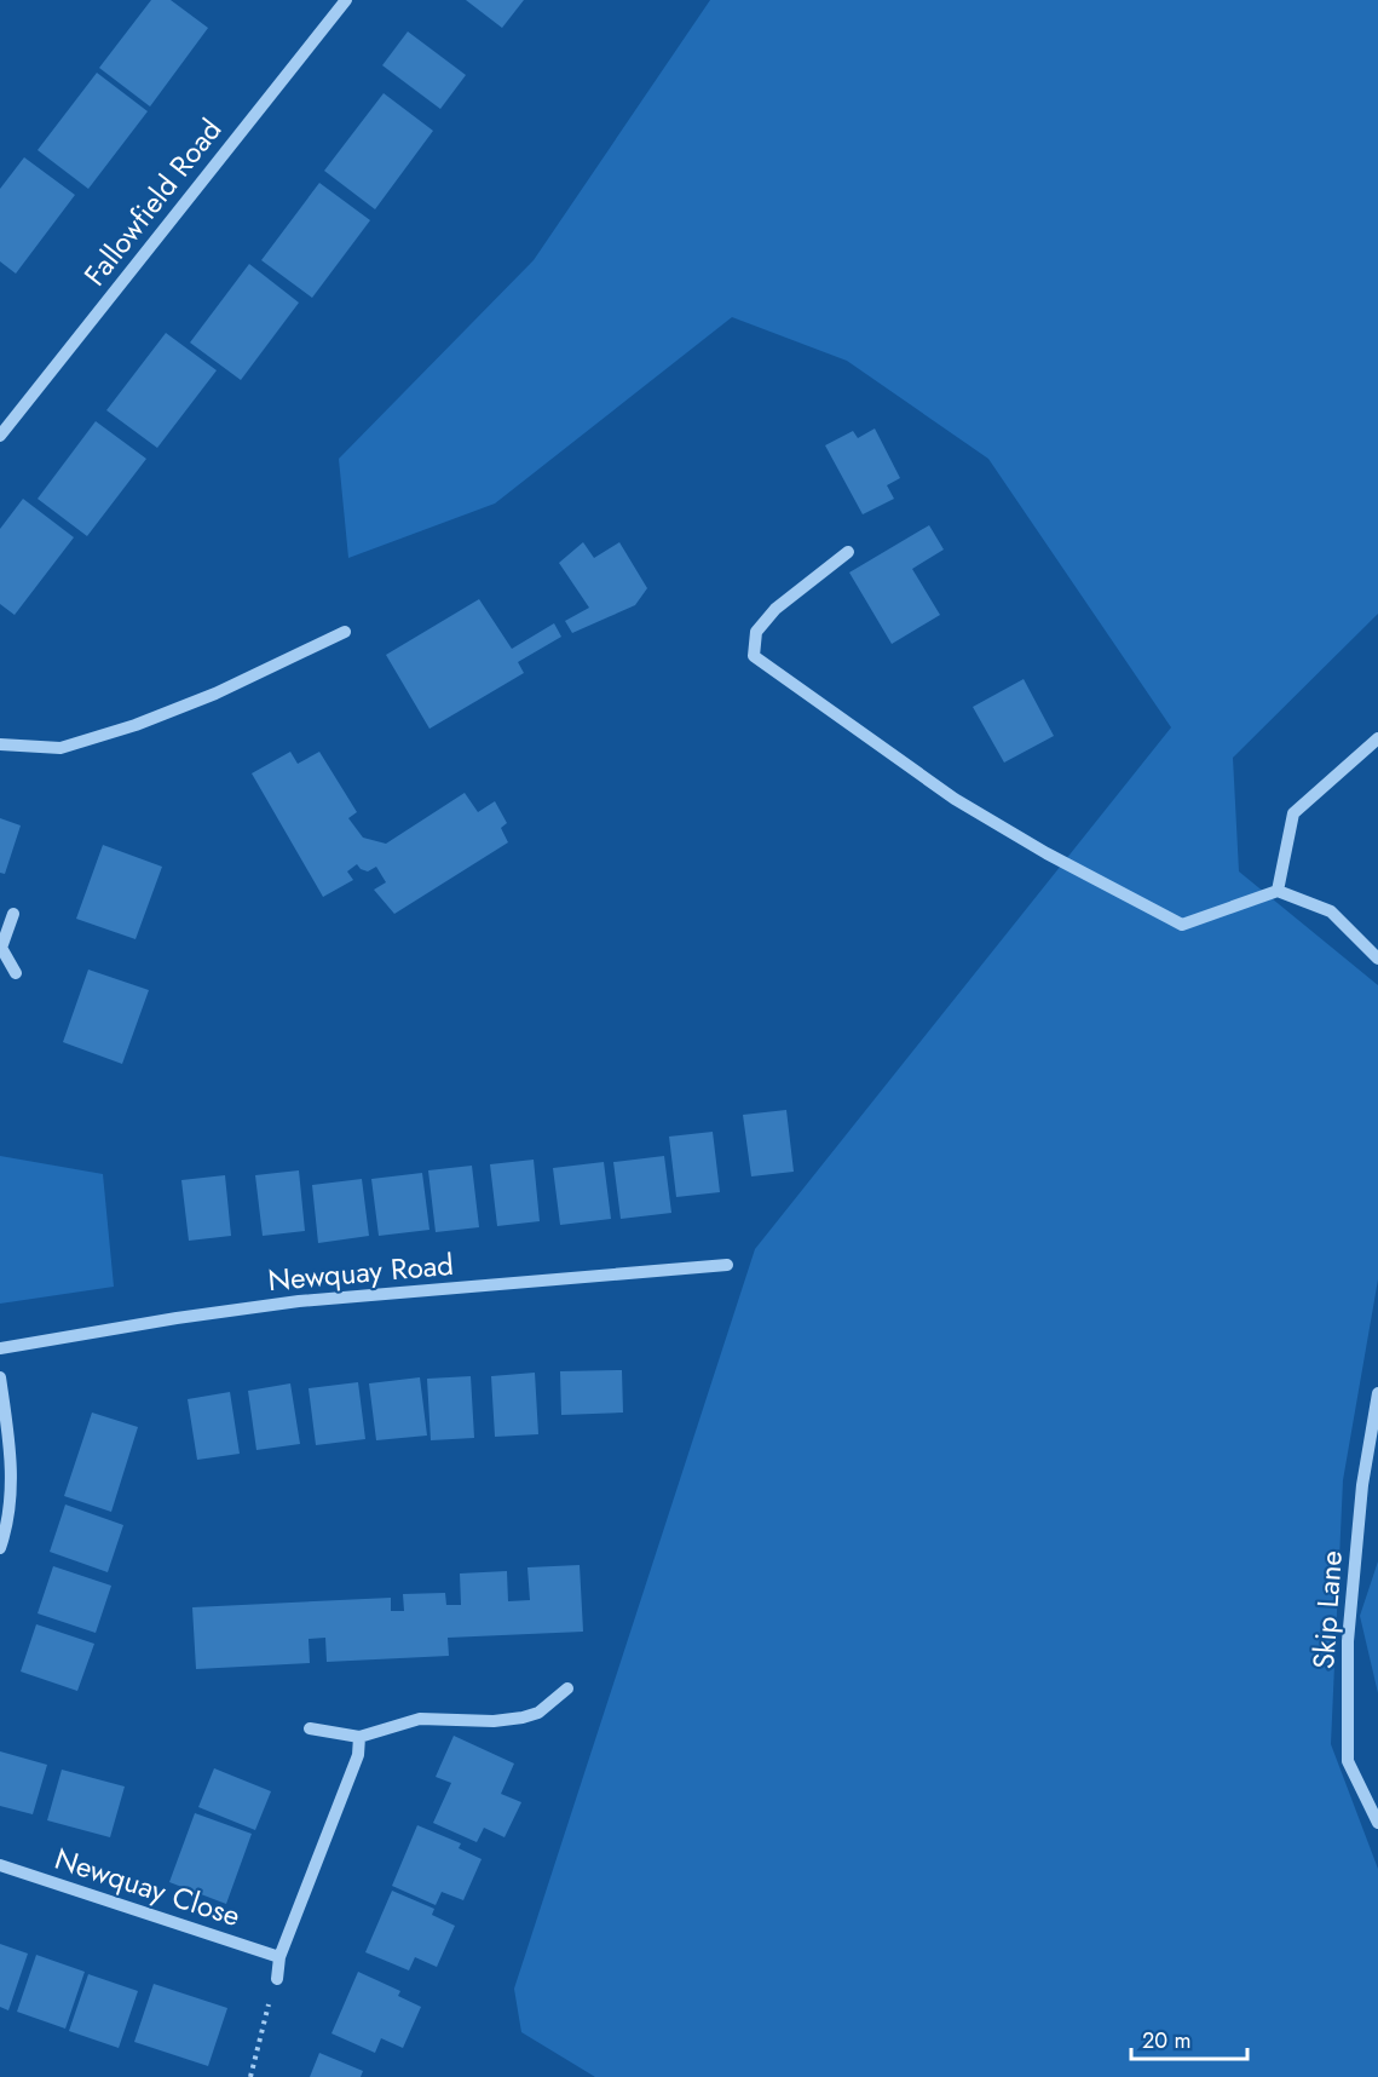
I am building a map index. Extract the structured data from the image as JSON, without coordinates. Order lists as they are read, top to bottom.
{
  "streets": {
    "street": [
      "Fallowfield Road",
      "Newquay Road",
      "Skip Lane",
      "Newquay Close"
    ]
  },
  "scale_bar": "20 m"
}
